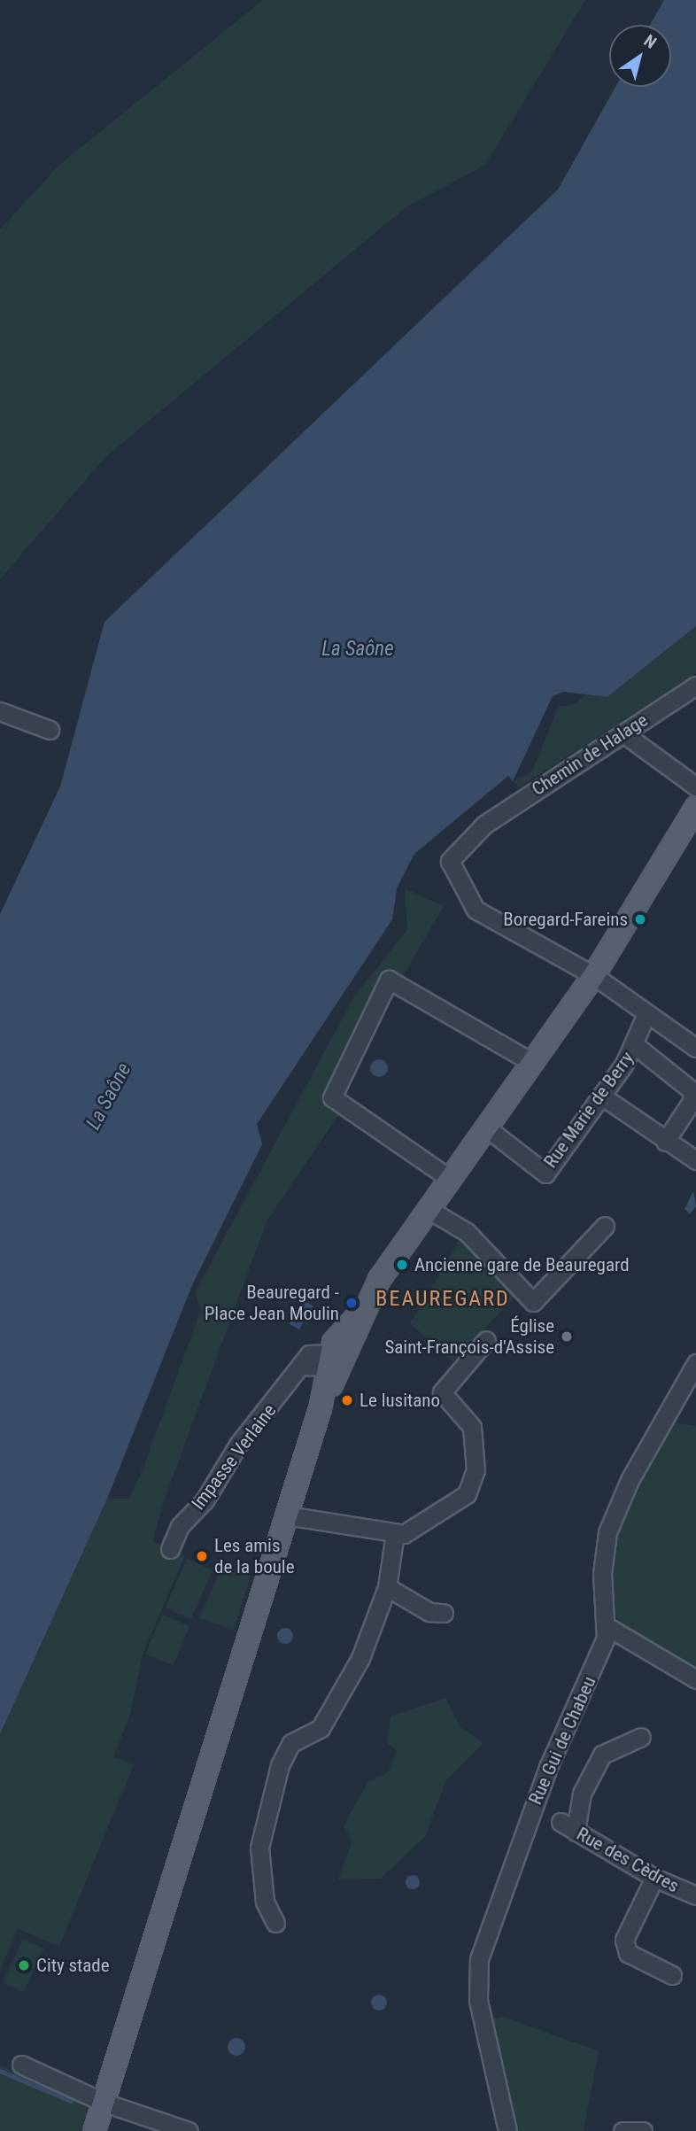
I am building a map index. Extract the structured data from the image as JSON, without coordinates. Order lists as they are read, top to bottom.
{
  "streets": {
    "street": [
      "Chemin de Halage",
      "Rue Marie de Berry",
      "Impasse Verlaine",
      "Rue Gui de Chabeu",
      "Rue des Cèdres"
    ]
  },
  "districts": ["BEAUREGARD"],
  "water": ["La Saône"],
  "places": [
    "Boregard-Fareins",
    "Ancienne gare de Beauregard",
    "Beauregard - Place Jean Moulin",
    "Église Saint-François-d'Assise",
    "Le lusitano",
    "Les amis de la boule",
    "City stade"
  ],
  "north": "top right"
}
